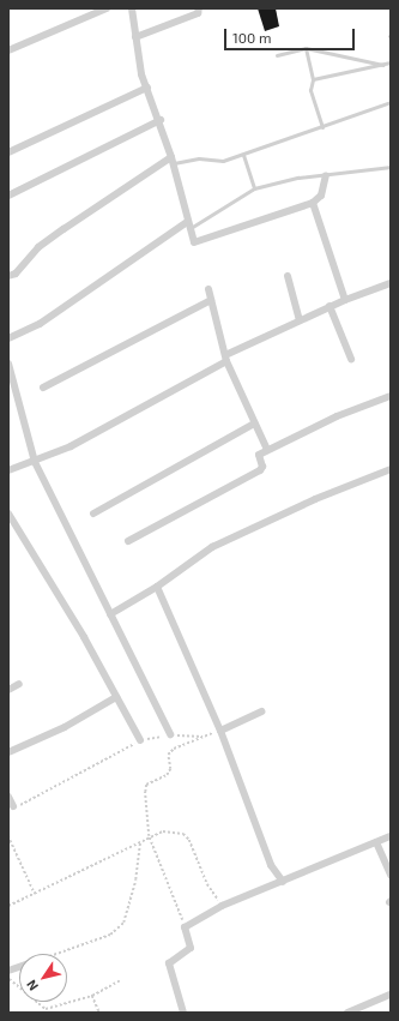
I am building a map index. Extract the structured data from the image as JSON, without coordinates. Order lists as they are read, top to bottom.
{
  "scale_bar": "100 m",
  "north": "bottom left"
}
